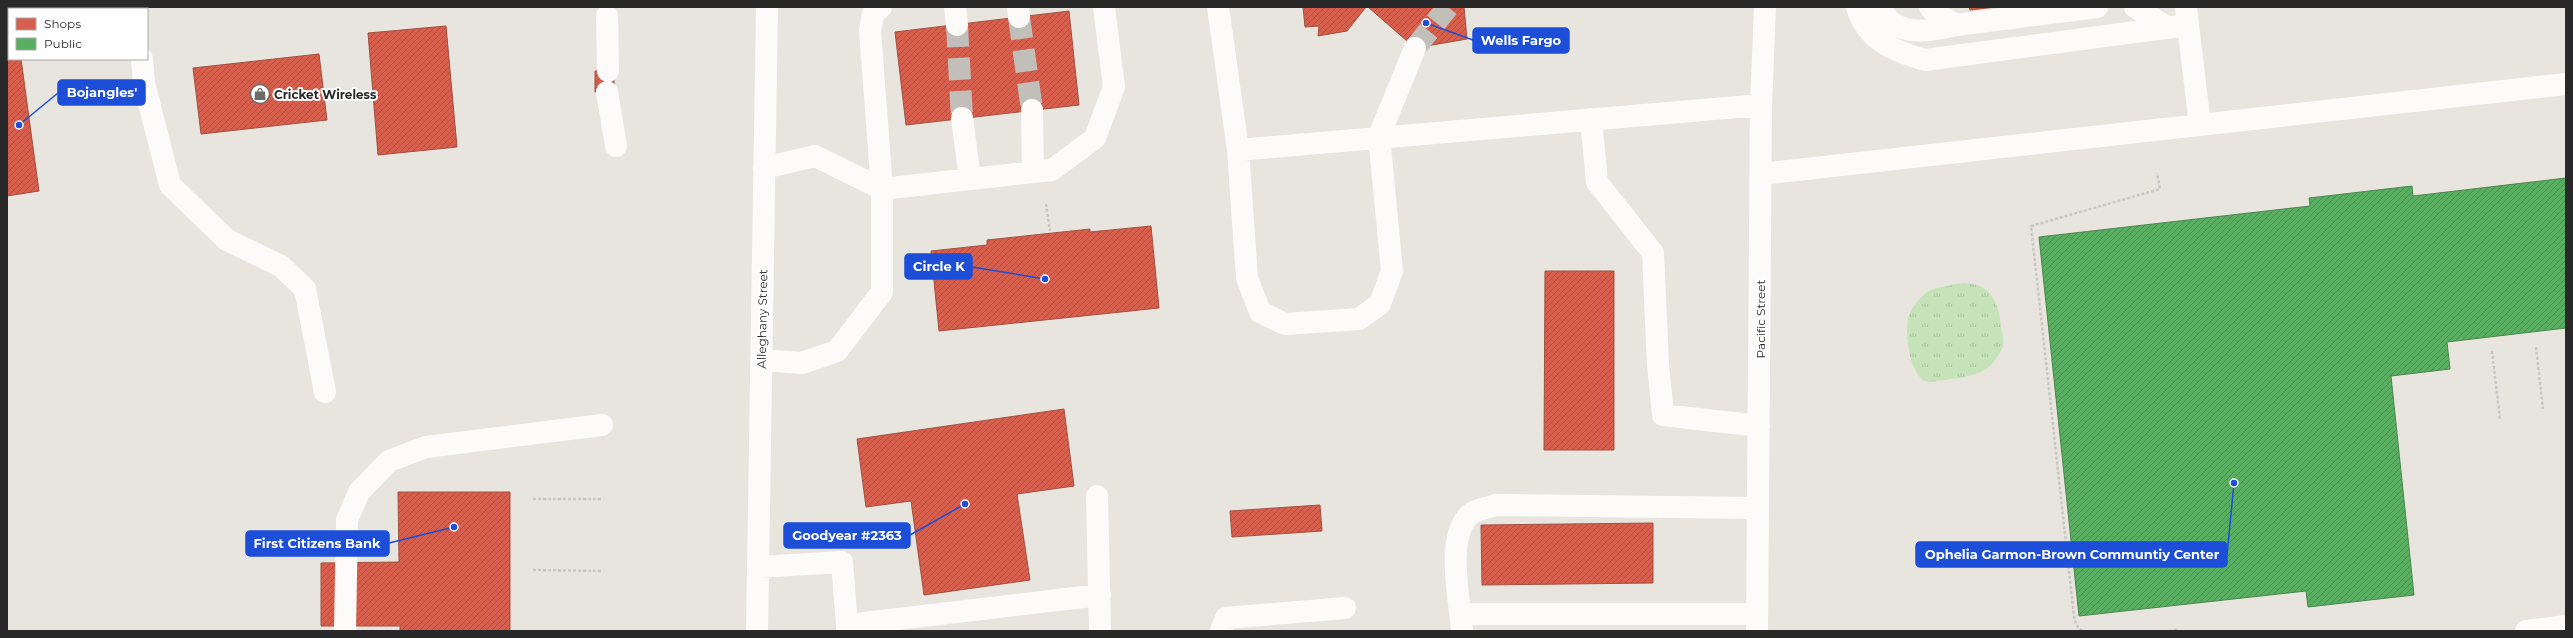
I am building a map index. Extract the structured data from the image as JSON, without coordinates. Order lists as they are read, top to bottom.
{
  "streets": {
    "street": ["Alleghany Street", "Pacific Street"]
  },
  "places": {
    "other": [
      "Wells Fargo",
      "Bojangles'",
      "Circle K",
      "Ophelia Garmon-Brown Communtiy Center",
      "Goodyear #2363",
      "First Citizens Bank"
    ],
    "shop": ["Cricket Wireless"]
  },
  "legend": ["Shops", "Public"]
}
